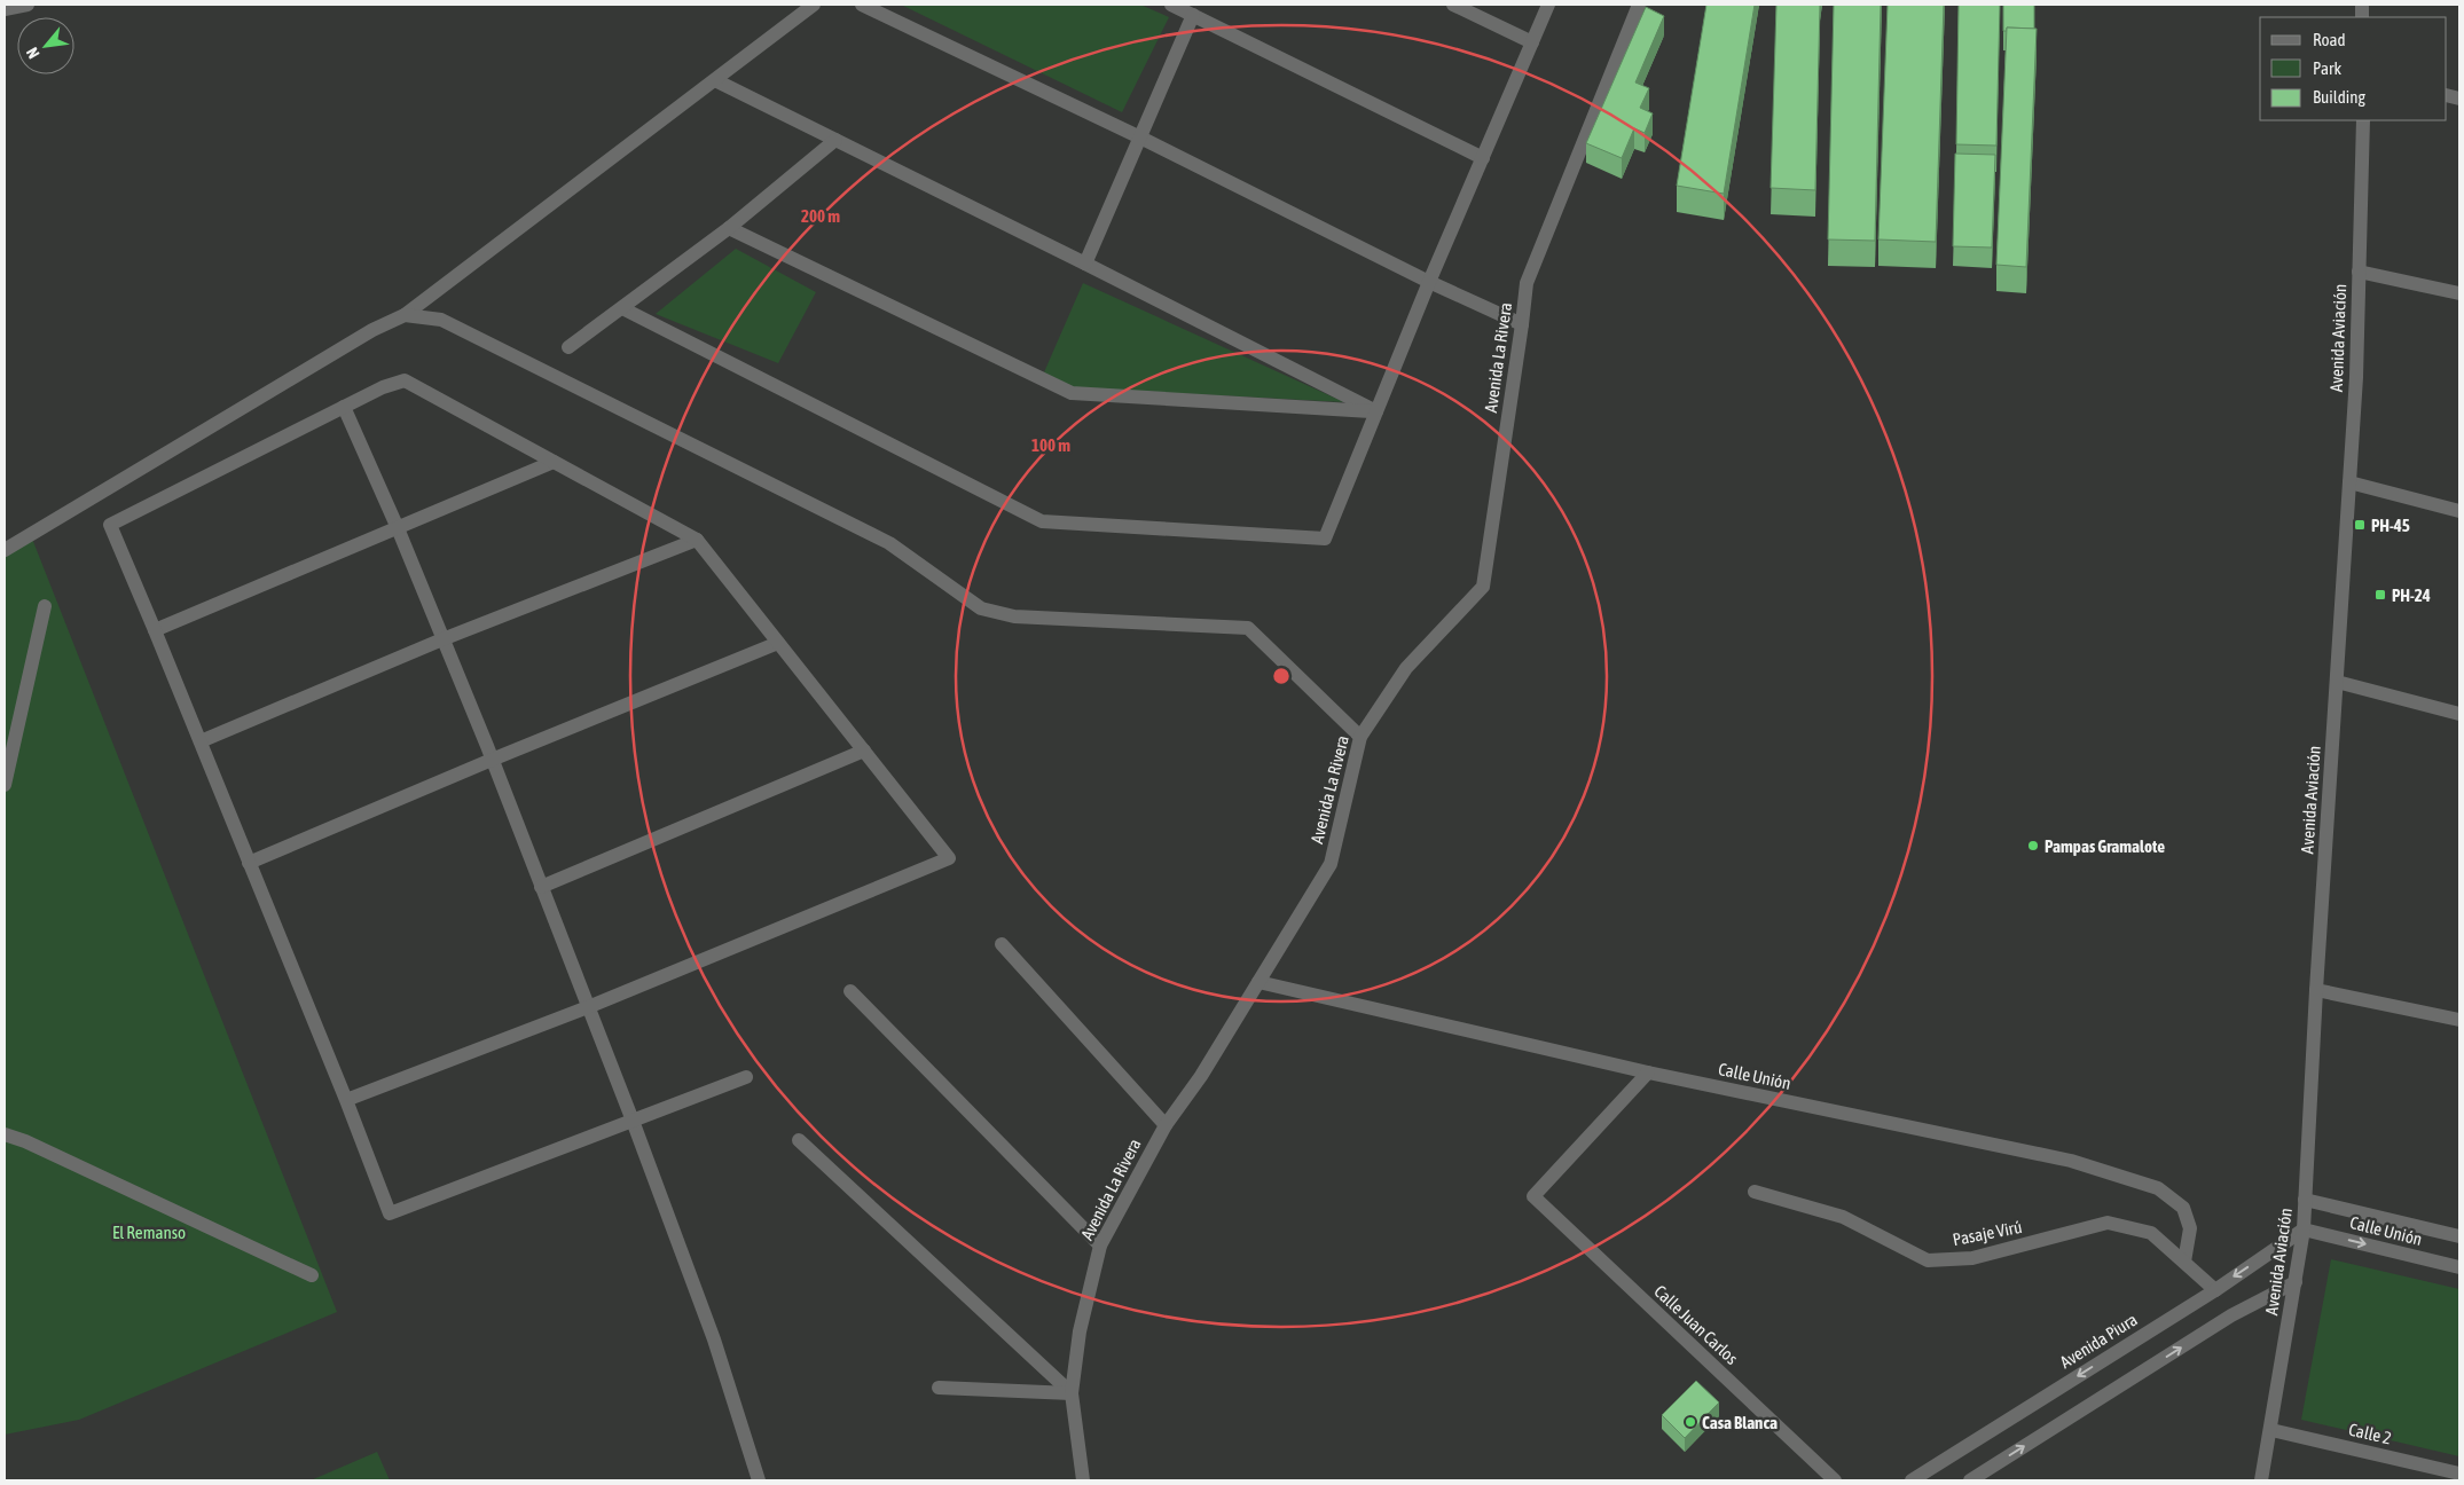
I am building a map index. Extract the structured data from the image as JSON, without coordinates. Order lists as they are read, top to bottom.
{
  "streets": {
    "street": [
      "Avenida Aviación",
      "Avenida La Rivera",
      "Calle Unión",
      "Pasaje Virú",
      "Calle Juan Carlos",
      "Avenida Piura",
      "Calle 2"
    ]
  },
  "crossings": [
    ["Avenida Aviación", "Calle Unión"],
    ["Avenida Aviación", "Avenida Piura"],
    ["Avenida Aviación", "Calle 2"],
    ["Avenida La Rivera", "Calle Unión"],
    ["Calle Unión", "Pasaje Virú"],
    ["Calle Unión", "Calle Juan Carlos"],
    ["Calle Unión", "Avenida Piura"],
    ["Pasaje Virú", "Avenida Piura"]
  ],
  "parks": ["El Remanso"],
  "places": {
    "transit": ["PH-45", "PH-24"],
    "other": ["Pampas Gramalote", "Casa Blanca"]
  },
  "legend": ["Road", "Park", "Building"],
  "north": "bottom left",
  "rings": ["200 m", "100 m"]
}
